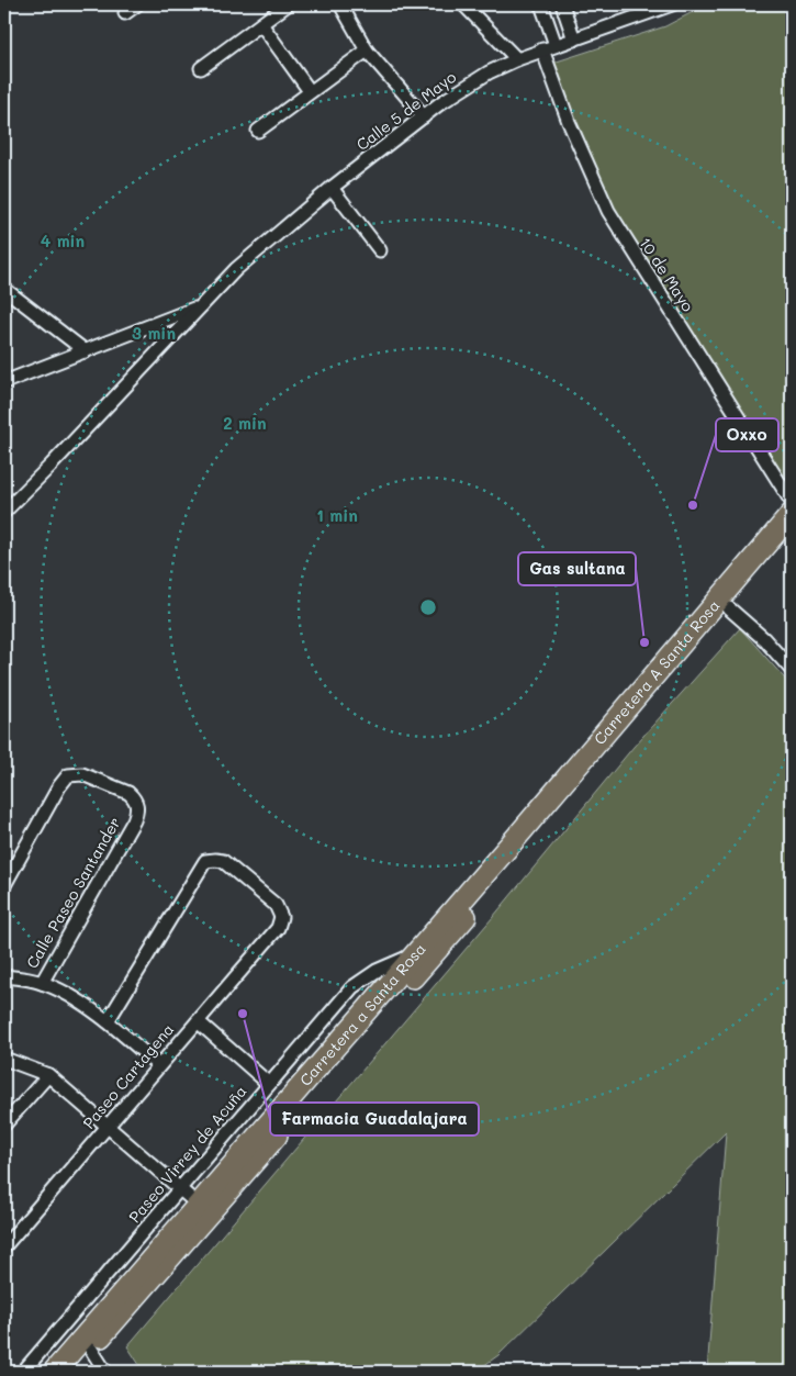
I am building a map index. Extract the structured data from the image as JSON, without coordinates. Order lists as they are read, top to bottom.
{
  "streets": {
    "main road": ["Carretera A Santa Rosa", "Carretera a Santa Rosa"],
    "street": [
      "Calle 5 de Mayo",
      "10 de Mayo",
      "Calle Paseo Santander",
      "Paseo Cartagena",
      "Paseo Virrey de Acuña"
    ]
  },
  "crossings": [
    ["Calle 5 de Mayo", "10 de Mayo"],
    ["Carretera A Santa Rosa", "Carretera a Santa Rosa"],
    ["Carretera a Santa Rosa", "Paseo Virrey de Acuña"]
  ],
  "places": ["Oxxo", "Gas sultana", "Farmacia Guadalajara"],
  "rings": [
    "4 min",
    "3 min",
    "2 min",
    "1 min"
  ]
}
